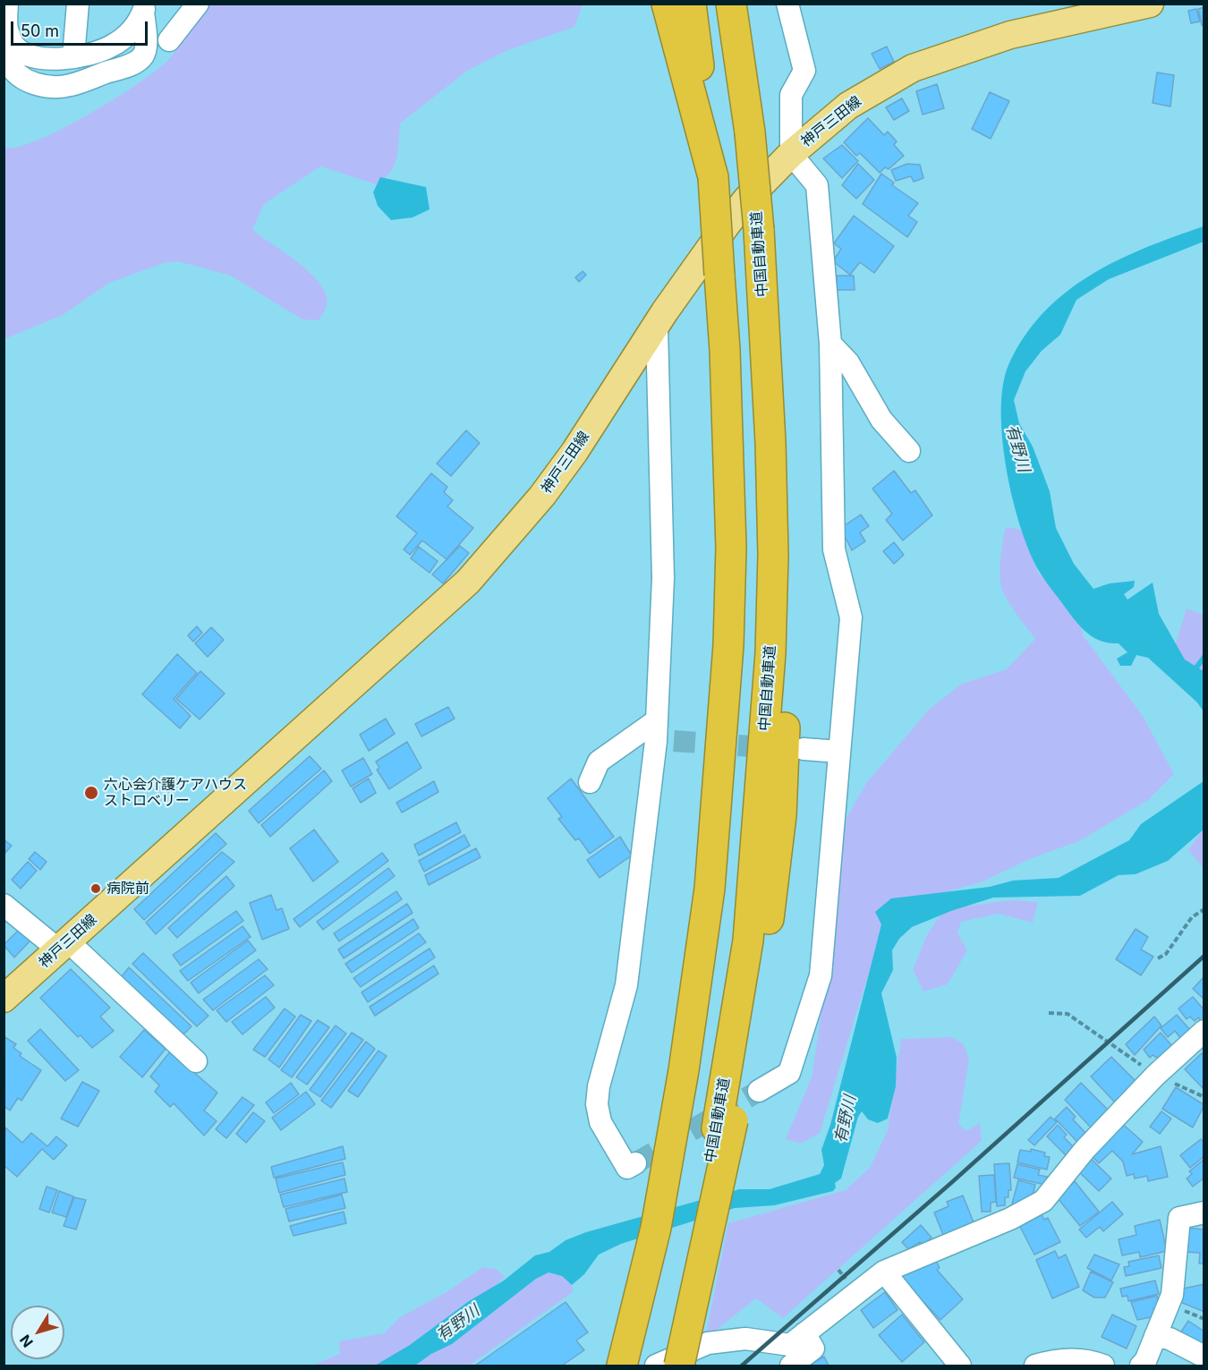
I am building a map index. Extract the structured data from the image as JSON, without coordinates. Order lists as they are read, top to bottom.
{
  "streets": {
    "highway": ["中国自動車道"],
    "main road": ["神戸三田線"]
  },
  "water": ["有野川"],
  "places": ["六心会介護ケアハウス ストロベリー", "病院前"],
  "scale_bar": "50 m",
  "north": "bottom left"
}
